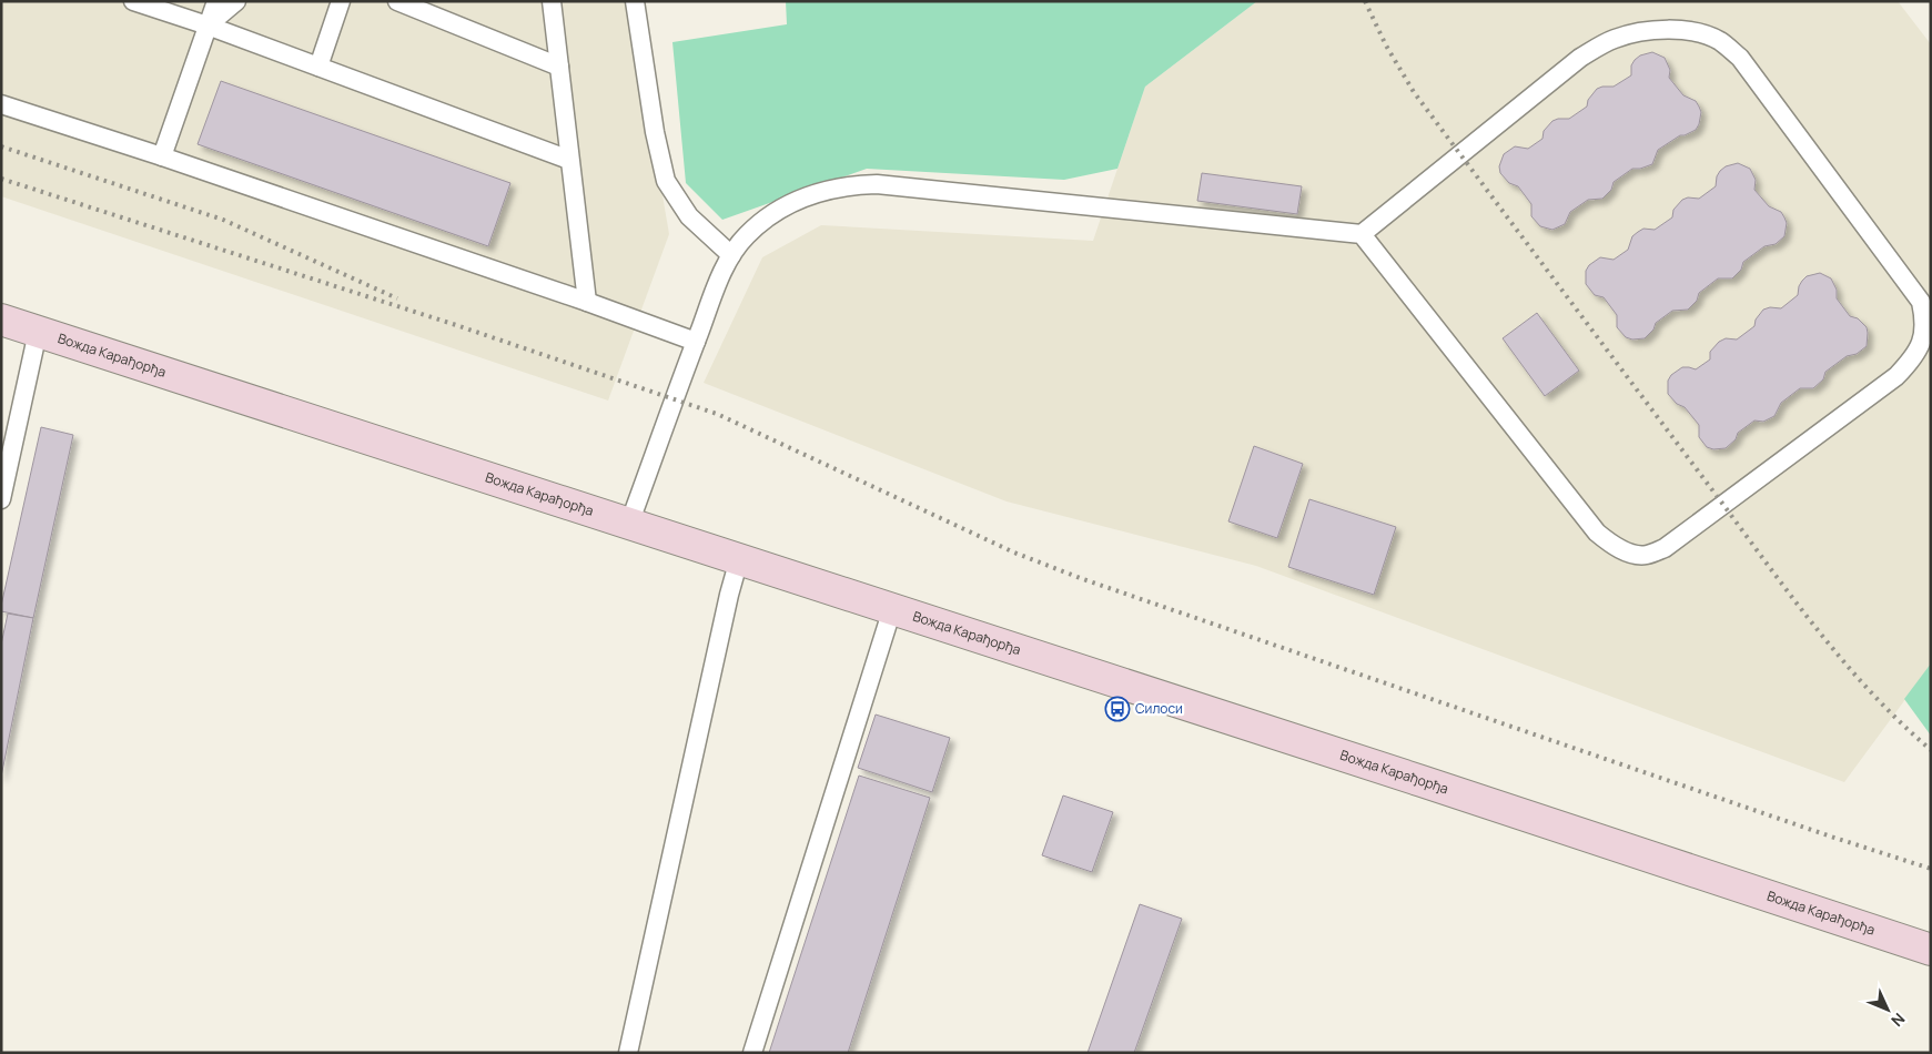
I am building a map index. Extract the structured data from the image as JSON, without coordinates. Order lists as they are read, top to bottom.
{
  "streets": {
    "main road": ["Вожда Карађорђа"]
  },
  "places": {
    "bus stop": ["Силоси"]
  },
  "north": "bottom right"
}
